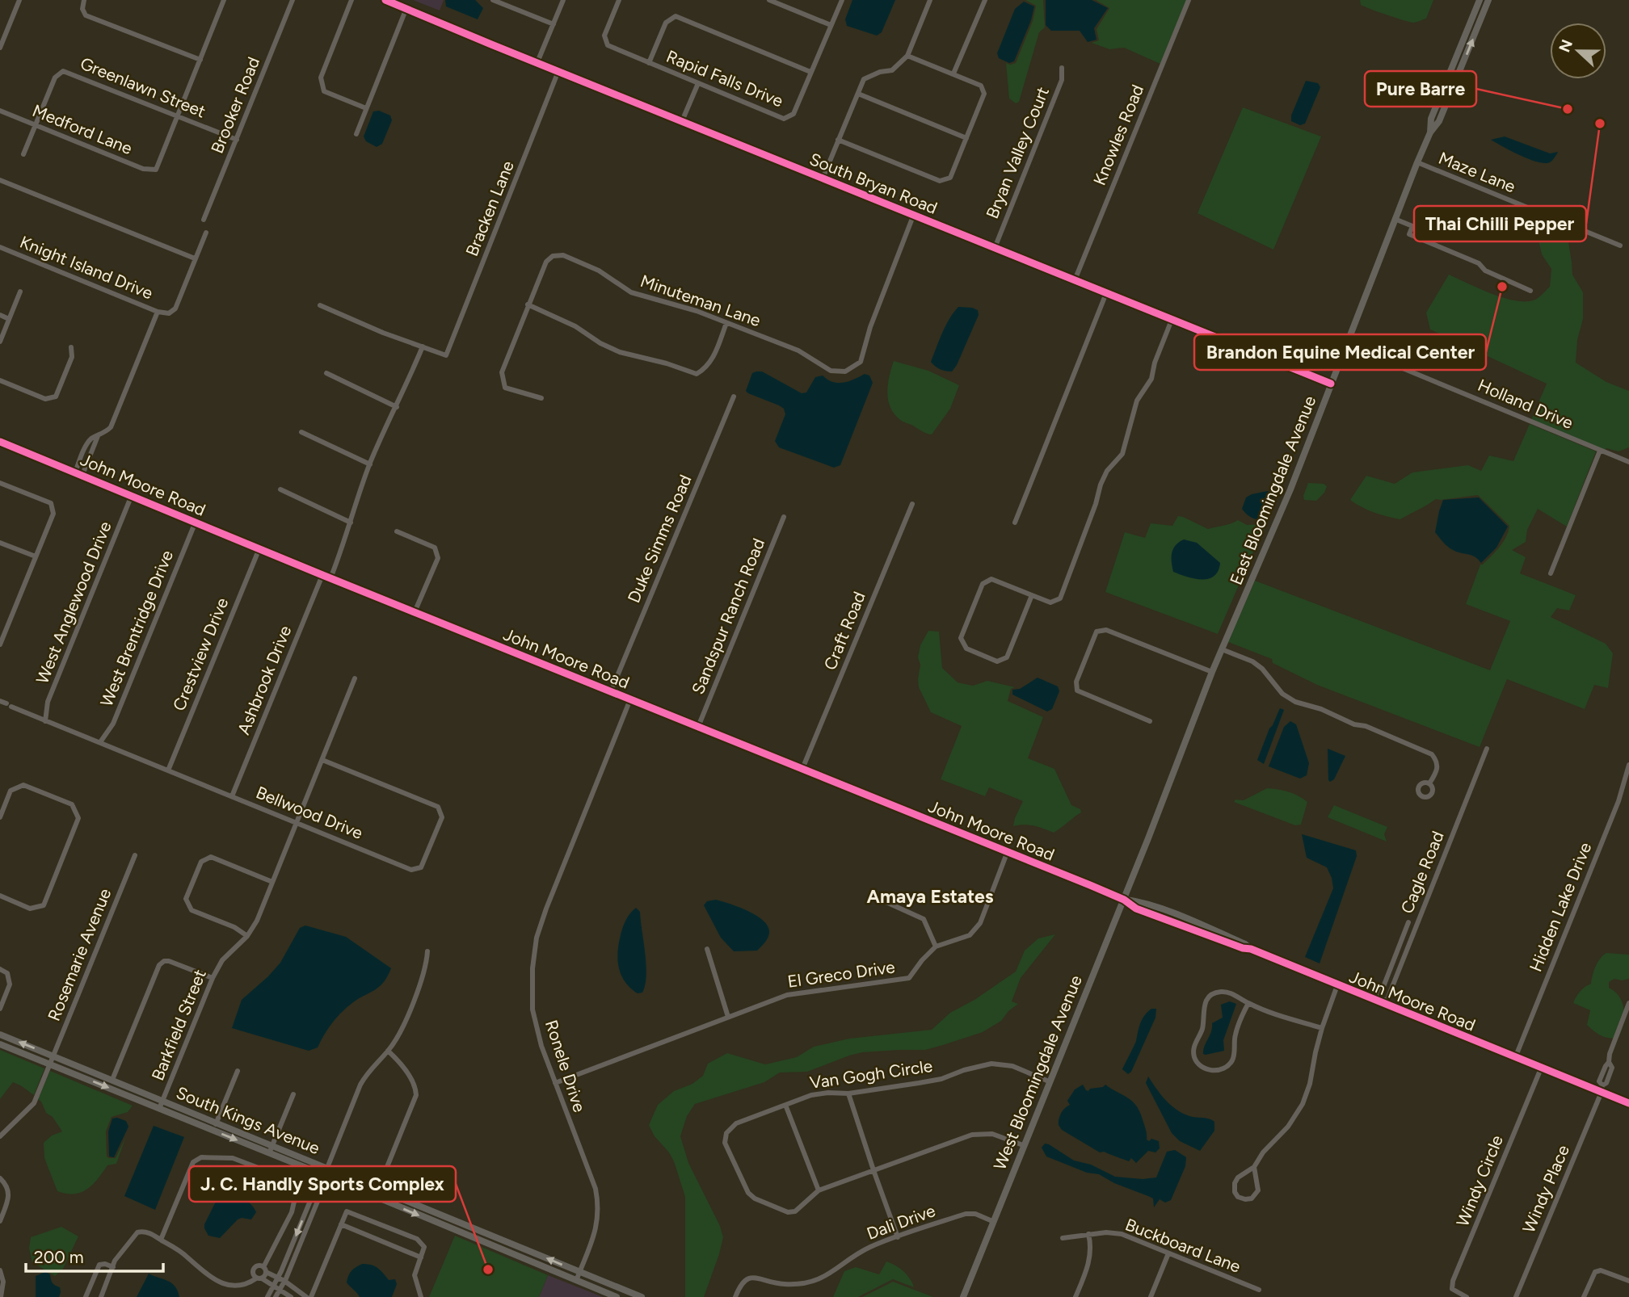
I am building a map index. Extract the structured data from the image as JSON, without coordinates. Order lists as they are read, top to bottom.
{
  "streets": {
    "main road": [
      "South Bryan Road",
      "John Moore Road",
      "East Bloomingdale Avenue",
      "West Bloomingdale Avenue",
      "South Kings Avenue"
    ],
    "street": [
      "Rapid Falls Drive",
      "Greenlawn Street",
      "Brooker Road",
      "Medford Lane",
      "Knowles Road",
      "Bryan Valley Court",
      "Maze Lane",
      "Bracken Lane",
      "Knight Island Drive",
      "Minuteman Lane",
      "Holland Drive",
      "Duke Simms Road",
      "West Anglewood Drive",
      "Sandspur Ranch Road",
      "West Brentridge Drive",
      "Craft Road",
      "Crestview Drive",
      "Ashbrook Drive",
      "Bellwood Drive",
      "Cagle Road",
      "Hidden Lake Drive",
      "Rosemarie Avenue",
      "El Greco Drive",
      "Barkfield Street",
      "Ronele Drive",
      "Van Gogh Circle",
      "Windy Circle",
      "Windy Place",
      "Dali Drive",
      "Buckboard Lane"
    ]
  },
  "crossings": [
    ["Greenlawn Street", "Brooker Road"],
    ["Greenlawn Street", "Medford Lane"],
    ["Knowles Road", "South Bryan Road"],
    ["Bryan Valley Court", "South Bryan Road"],
    ["Maze Lane", "East Bloomingdale Avenue"],
    ["South Bryan Road", "Bracken Lane"],
    ["South Bryan Road", "Minuteman Lane"],
    ["South Bryan Road", "East Bloomingdale Avenue"],
    ["Holland Drive", "East Bloomingdale Avenue"],
    ["John Moore Road", "Duke Simms Road"],
    ["John Moore Road", "West Anglewood Drive"],
    ["John Moore Road", "Sandspur Ranch Road"],
    ["John Moore Road", "West Brentridge Drive"],
    ["John Moore Road", "Craft Road"],
    ["John Moore Road", "Crestview Drive"],
    ["John Moore Road", "Ashbrook Drive"],
    ["John Moore Road", "Cagle Road"],
    ["John Moore Road", "Hidden Lake Drive"],
    ["John Moore Road", "El Greco Drive"],
    ["John Moore Road", "Ronele Drive"],
    ["John Moore Road", "West Bloomingdale Avenue"],
    ["John Moore Road", "Windy Circle"],
    ["John Moore Road", "Windy Place"],
    ["East Bloomingdale Avenue", "West Bloomingdale Avenue"],
    ["West Anglewood Drive", "Bellwood Drive"],
    ["West Brentridge Drive", "Bellwood Drive"],
    ["Crestview Drive", "Bellwood Drive"],
    ["Ashbrook Drive", "Bellwood Drive"],
    ["Bellwood Drive", "Barkfield Street"],
    ["Rosemarie Avenue", "South Kings Avenue"],
    ["El Greco Drive", "Ronele Drive"],
    ["Barkfield Street", "South Kings Avenue"],
    ["Ronele Drive", "South Kings Avenue"],
    ["West Bloomingdale Avenue", "Van Gogh Circle"],
    ["West Bloomingdale Avenue", "Dali Drive"]
  ],
  "districts": ["Amaya Estates"],
  "places": [
    "Pure Barre",
    "Thai Chilli Pepper",
    "Brandon Equine Medical Center",
    "J. C. Handly Sports Complex"
  ],
  "scale_bar": "200 m",
  "north": "left"
}
